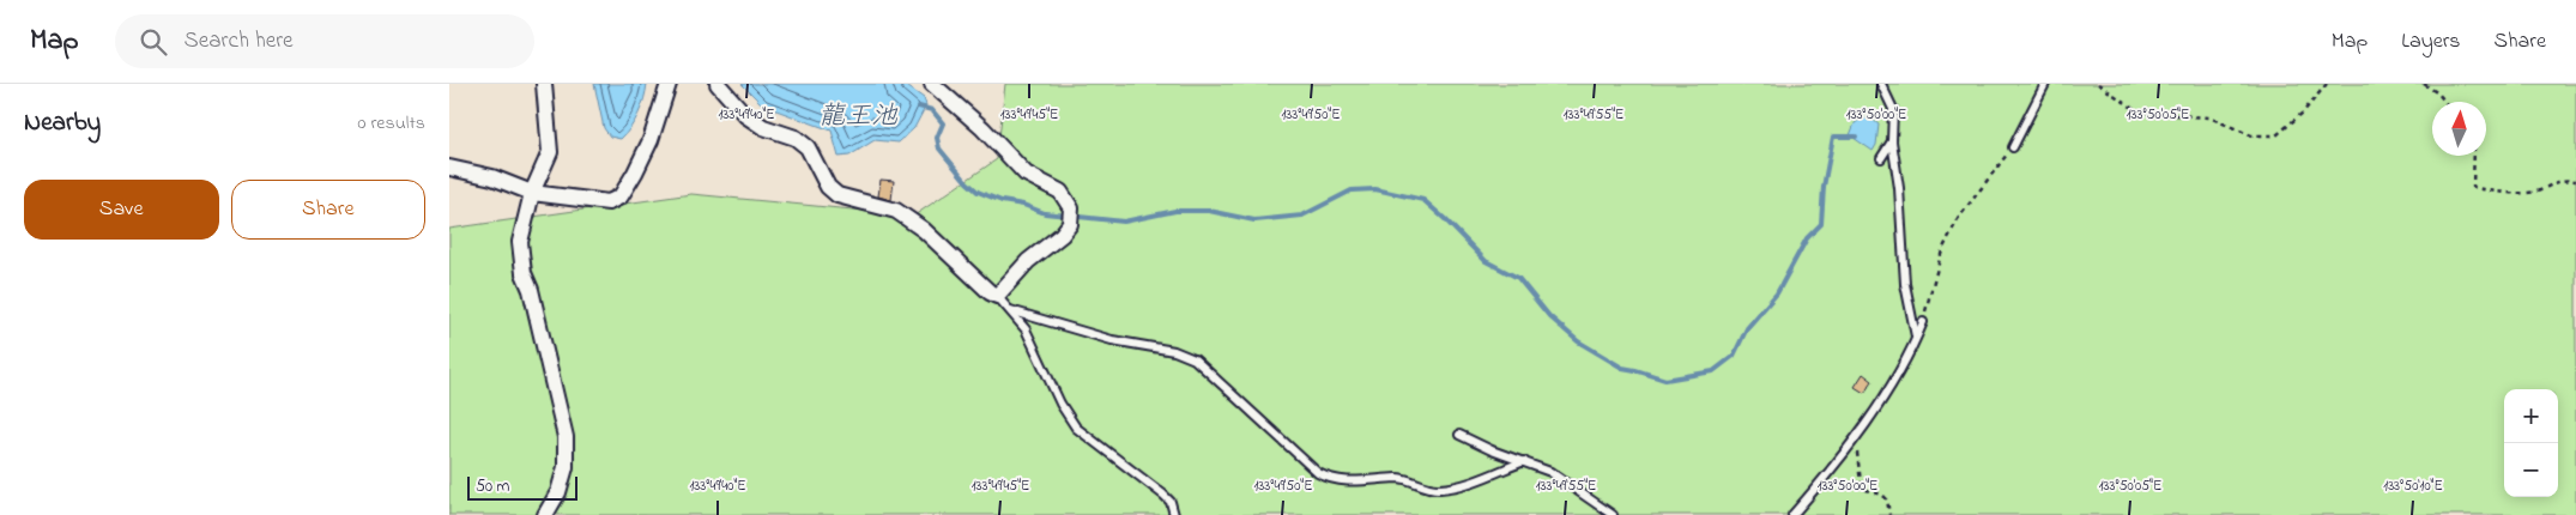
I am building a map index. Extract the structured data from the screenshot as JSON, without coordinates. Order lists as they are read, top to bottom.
{
  "water": ["龍王池"],
  "scale_bar": "50 m",
  "north": "top",
  "page": {
    "header": "Map",
    "search": "Search here",
    "nav": ["Map", "Layers", "Share"],
    "heading": ["Nearby", "0 results"],
    "buttons": ["Save", "Share"],
    "map_buttons": ["+", "−"],
    "scale": "50 m"
  },
  "coordinates": [
    "133°49'40\"E",
    "133°49'45\"E",
    "133°49'50\"E",
    "133°49'55\"E",
    "133°50'00\"E",
    "133°50'05\"E",
    "133°50'10\"E"
  ]
}
